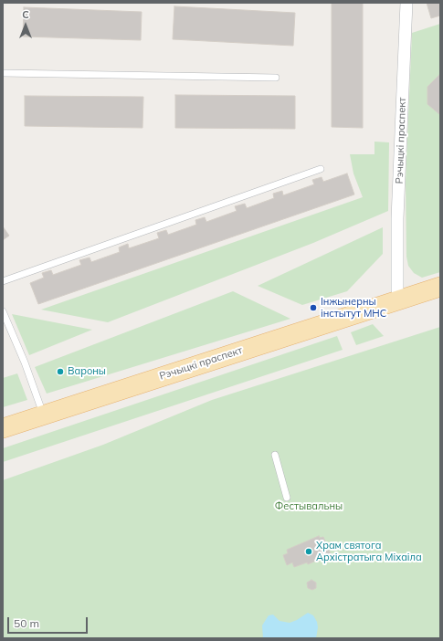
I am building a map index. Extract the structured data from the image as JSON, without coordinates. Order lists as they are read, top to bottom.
{
  "streets": {
    "main road": ["Рэчыцкі праспект"]
  },
  "parks": ["Фестывальны"],
  "places": ["Інжынерны інстытут МНС", "Вароны", "Храм святога Архістратыга Міхаіла"],
  "scale_bar": "50 m",
  "north": "top"
}
